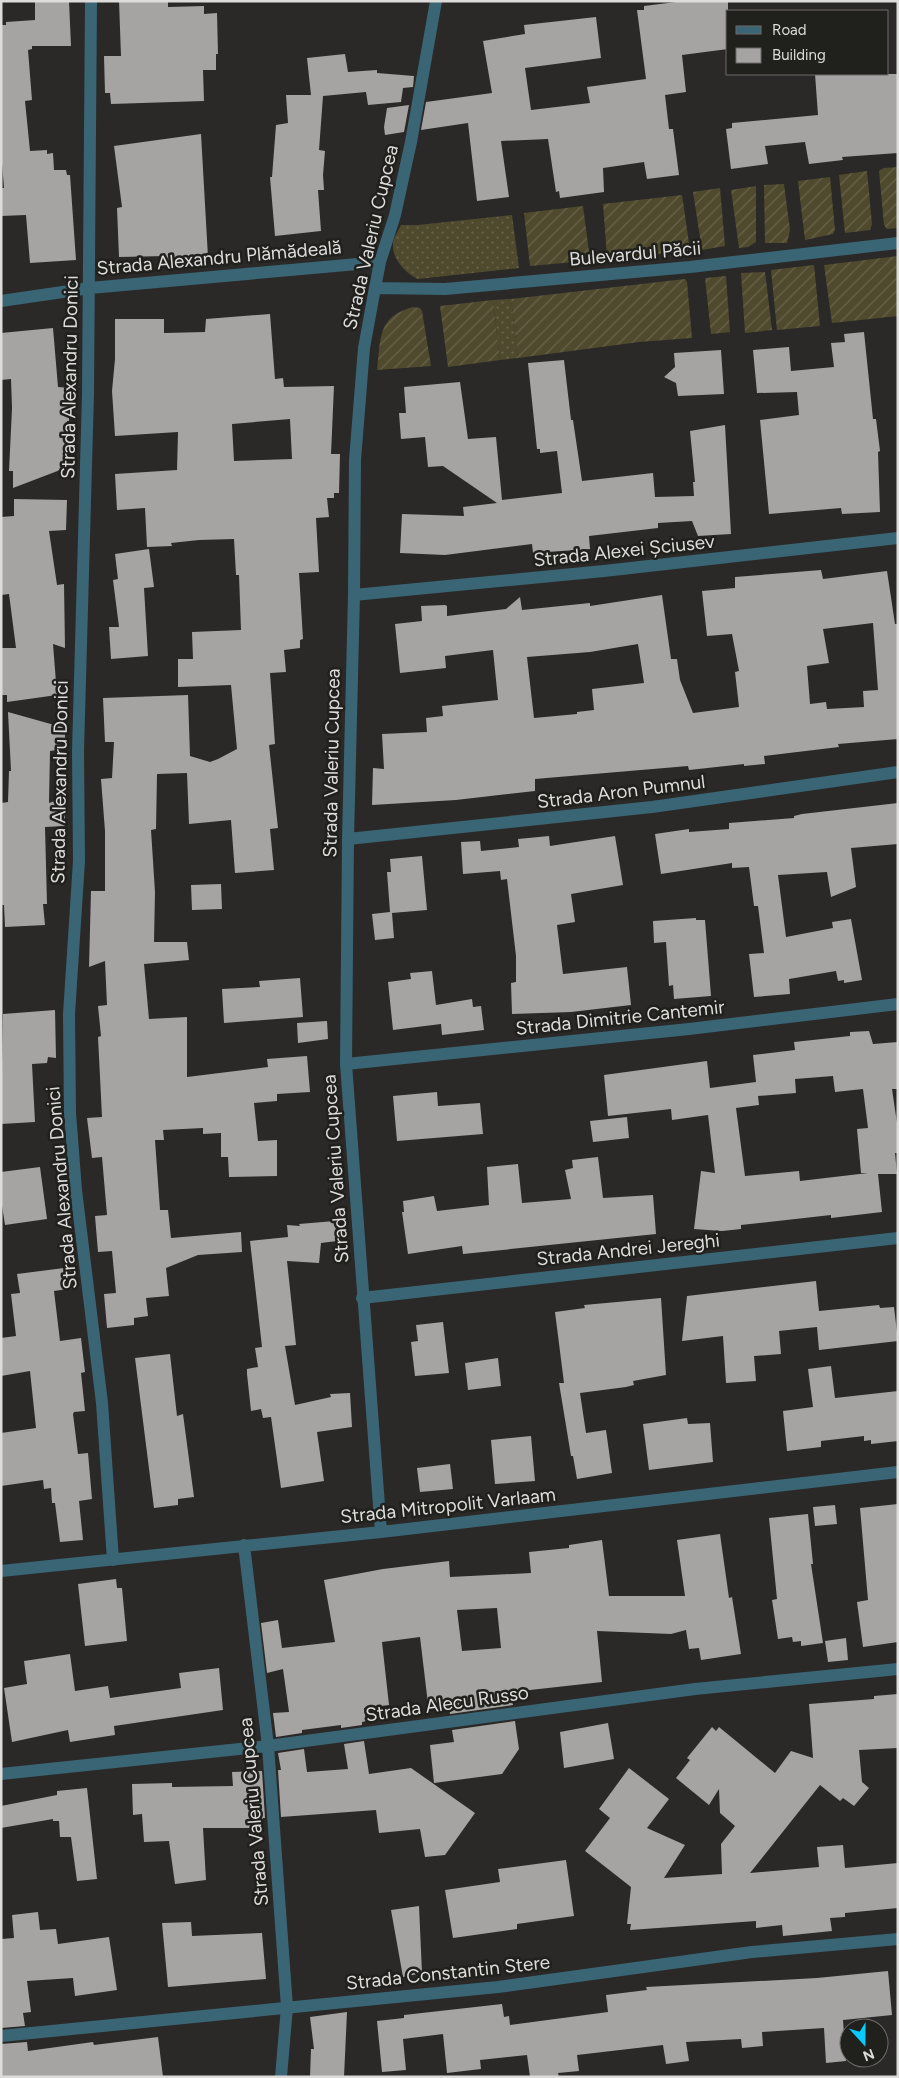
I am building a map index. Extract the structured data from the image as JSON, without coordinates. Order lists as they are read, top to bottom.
{
  "streets": {
    "street": [
      "Strada Valeriu Cupcea",
      "Bulevardul Păcii",
      "Strada Alexandru Plămădeală",
      "Strada Alexandru Donici",
      "Strada Alexei Șciusev",
      "Strada Aron Pumnul",
      "Strada Dimitrie Cantemir",
      "Strada Andrei Jereghi",
      "Strada Mitropolit Varlaam",
      "Strada Alecu Russo",
      "Strada Constantin Stere"
    ]
  },
  "crossings": [
    ["Strada Valeriu Cupcea", "Bulevardul Păcii"],
    ["Strada Valeriu Cupcea", "Strada Alexandru Plămădeală"],
    ["Strada Valeriu Cupcea", "Strada Alexei Șciusev"],
    ["Strada Valeriu Cupcea", "Strada Aron Pumnul"],
    ["Strada Valeriu Cupcea", "Strada Dimitrie Cantemir"],
    ["Strada Valeriu Cupcea", "Strada Andrei Jereghi"],
    ["Strada Valeriu Cupcea", "Strada Mitropolit Varlaam"],
    ["Strada Valeriu Cupcea", "Strada Alecu Russo"],
    ["Strada Valeriu Cupcea", "Strada Constantin Stere"],
    ["Strada Alexandru Plămădeală", "Strada Alexandru Donici"],
    ["Strada Alexandru Donici", "Strada Mitropolit Varlaam"]
  ],
  "legend": ["Road", "Building"],
  "north": "bottom"
}
